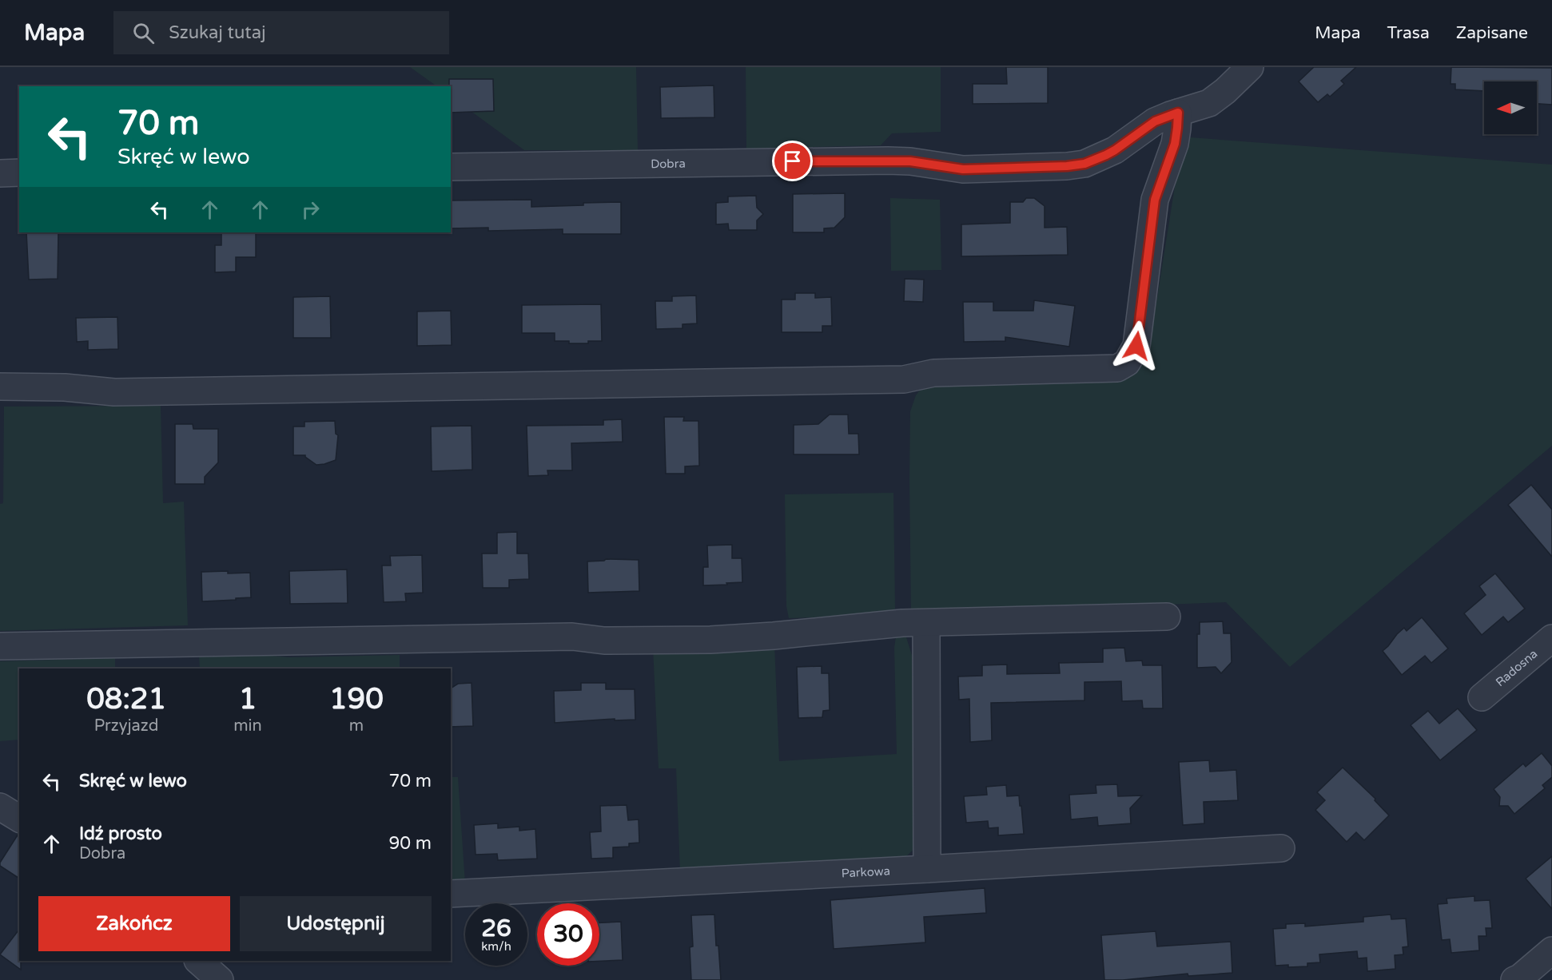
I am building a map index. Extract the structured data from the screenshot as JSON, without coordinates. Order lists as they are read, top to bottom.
{
  "streets": {
    "street": ["Dobra", "Radosna", "Parkowa"]
  },
  "north": "left",
  "page": {
    "header": "Mapa",
    "search": "Szukaj tutaj",
    "nav": ["Mapa", "Trasa", "Zapisane"],
    "turn": ["70 m", "Skręć w lewo"],
    "eta": [
      "08:21",
      "Przyjazd",
      "1",
      "min",
      "190",
      "m"
    ],
    "list": [
      {
        "name": "Skręć w lewo",
        "value": "70 m"
      },
      {
        "name": "Idź prosto",
        "note": "Dobra",
        "value": "90 m"
      }
    ],
    "buttons": ["Zakończ", "Udostępnij"],
    "speed": "26 km/h",
    "limit": "30"
  }
}
